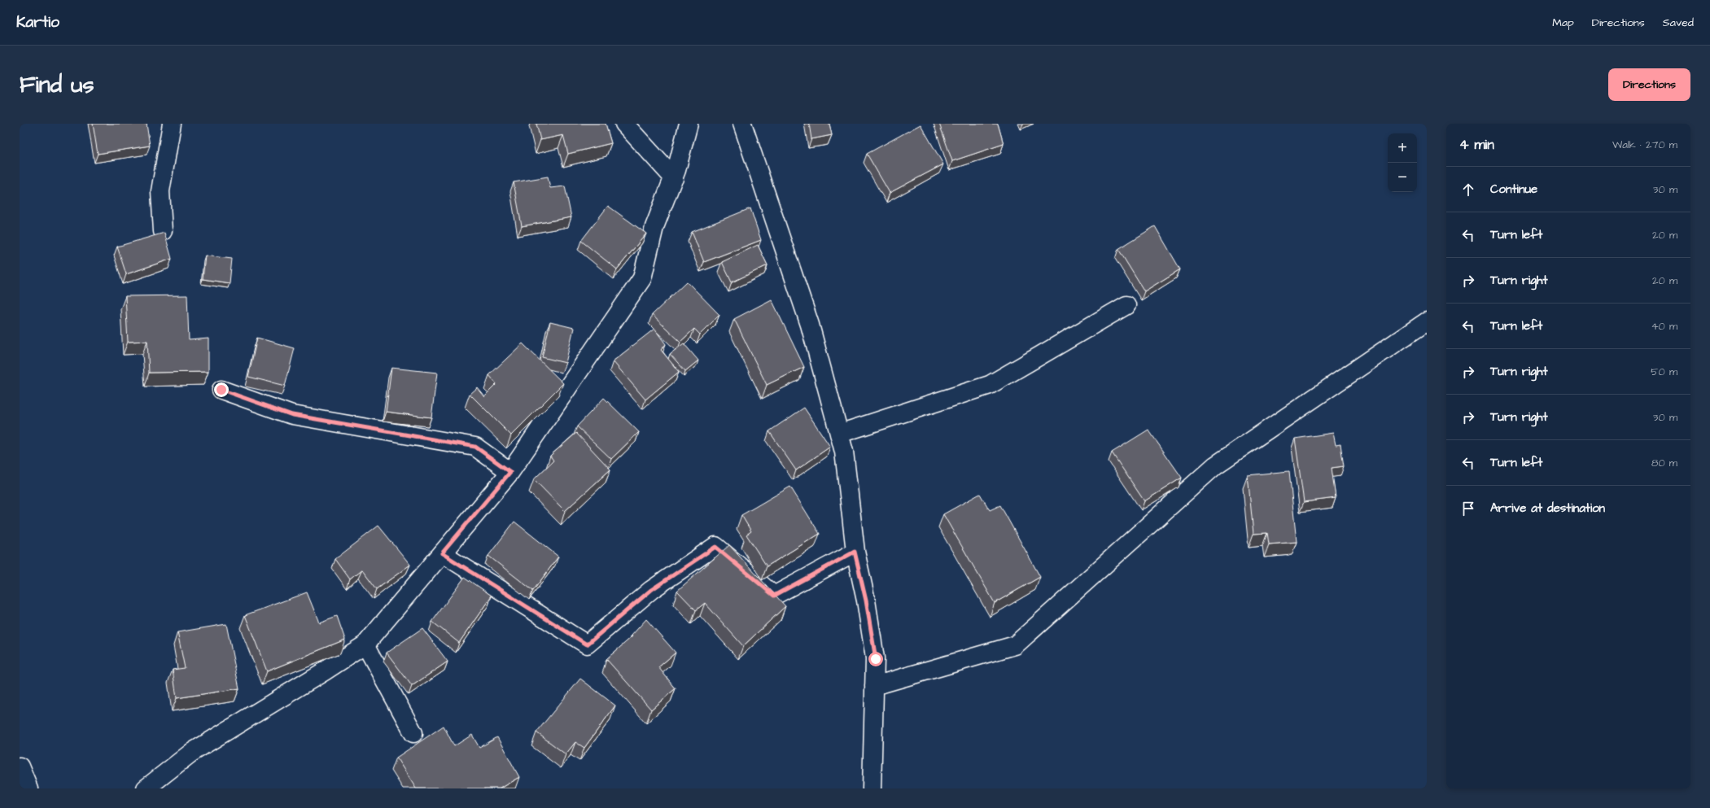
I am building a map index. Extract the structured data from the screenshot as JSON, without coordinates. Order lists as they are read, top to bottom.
{
  "page": {
    "header": "Kartio",
    "nav": ["Map", "Directions", "Saved"],
    "buttons": "Directions",
    "title": "Find us",
    "heading": ["4 min", "Walk · 270 m"],
    "map_buttons": ["+", "−"],
    "list": [
      ["Continue", "30 m"],
      ["Turn left", "20 m"],
      ["Turn right", "20 m"],
      ["Turn left", "40 m"],
      ["Turn right", "50 m"],
      ["Turn right", "30 m"],
      ["Turn left", "80 m"],
      "Arrive at destination"
    ]
  }
}
